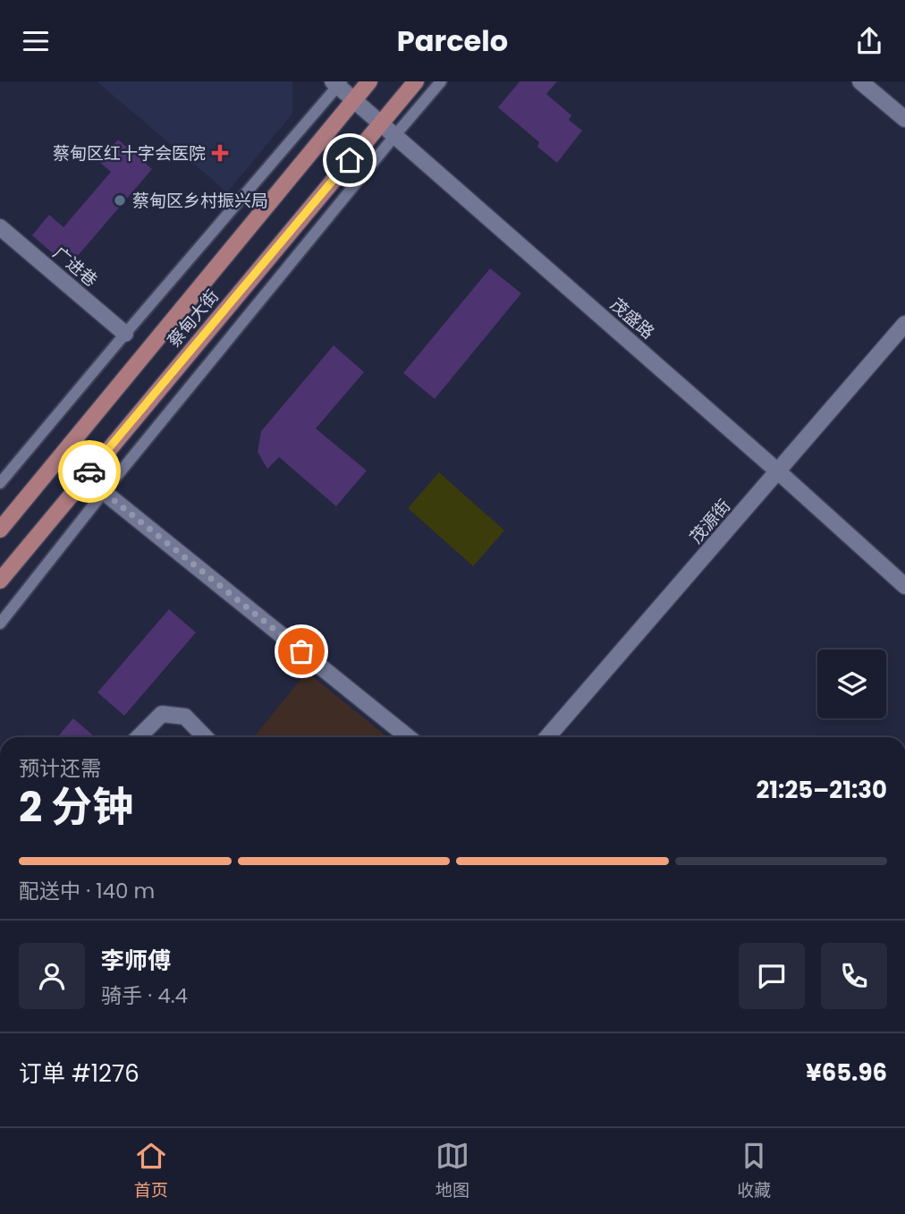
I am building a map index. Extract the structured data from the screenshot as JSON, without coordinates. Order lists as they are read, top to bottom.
{
  "streets": {
    "main road": ["蔡甸大街"],
    "street": ["广进巷", "茂盛路", "茂源街"]
  },
  "crossings": [
    ["蔡甸大街", "茂盛路"],
    ["茂盛路", "茂源街"]
  ],
  "places": {
    "health": ["蔡甸区红十字会医院"],
    "other": ["蔡甸区乡村振兴局"]
  },
  "page": {
    "header": "Parcelo",
    "heading": ["2 分钟", "预计还需", "21:25–21:30"],
    "panel": [
      "李师傅",
      "骑手 · 4.4",
      "订单 #1276",
      "¥65.96"
    ],
    "bar": "配送中 · 140 m",
    "tabs": ["首页", "地图", "收藏"]
  }
}
